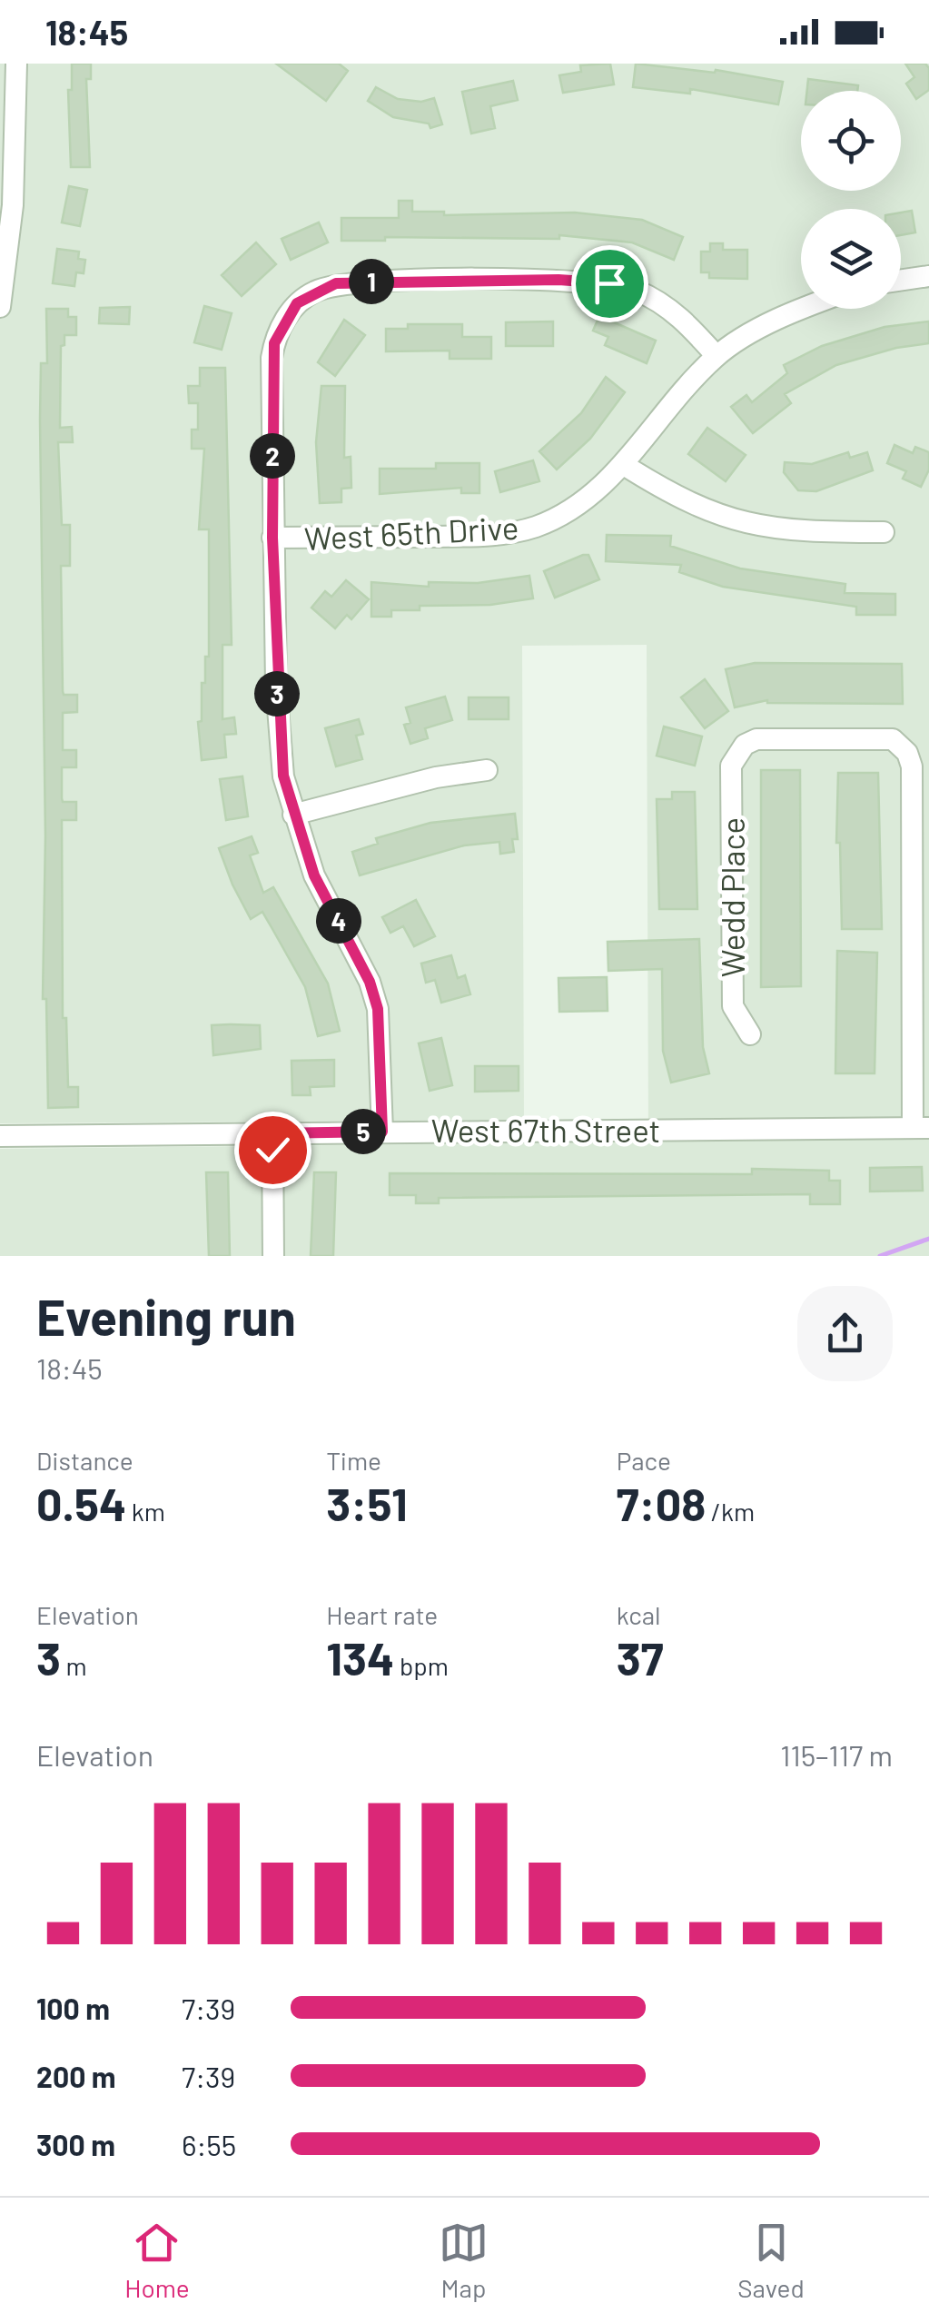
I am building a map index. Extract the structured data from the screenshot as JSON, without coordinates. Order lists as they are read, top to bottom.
{
  "streets": {
    "street": ["West 65th Drive", "Wedd Place", "West 67th Street"]
  },
  "crossings": [
    ["Wedd Place", "West 67th Street"]
  ],
  "page": {
    "status": "18:45",
    "pins": [
      "1",
      "2",
      "3",
      "4",
      "5"
    ],
    "heading": ["Evening run", "18:45"],
    "stats": [
      ["Distance", "0.54 km"],
      ["Time", "3:51"],
      ["Pace", "7:08 /km"],
      ["Elevation", "3 m"],
      ["Heart rate", "134 bpm"],
      ["kcal", "37"]
    ],
    "chart": ["Elevation", "115–117 m"],
    "list": [
      {
        "name": "100 m",
        "note": "7:39"
      },
      {
        "name": "200 m",
        "note": "7:39"
      },
      {
        "name": "300 m",
        "note": "6:55"
      }
    ],
    "tabs": ["Home", "Map", "Saved"]
  }
}
